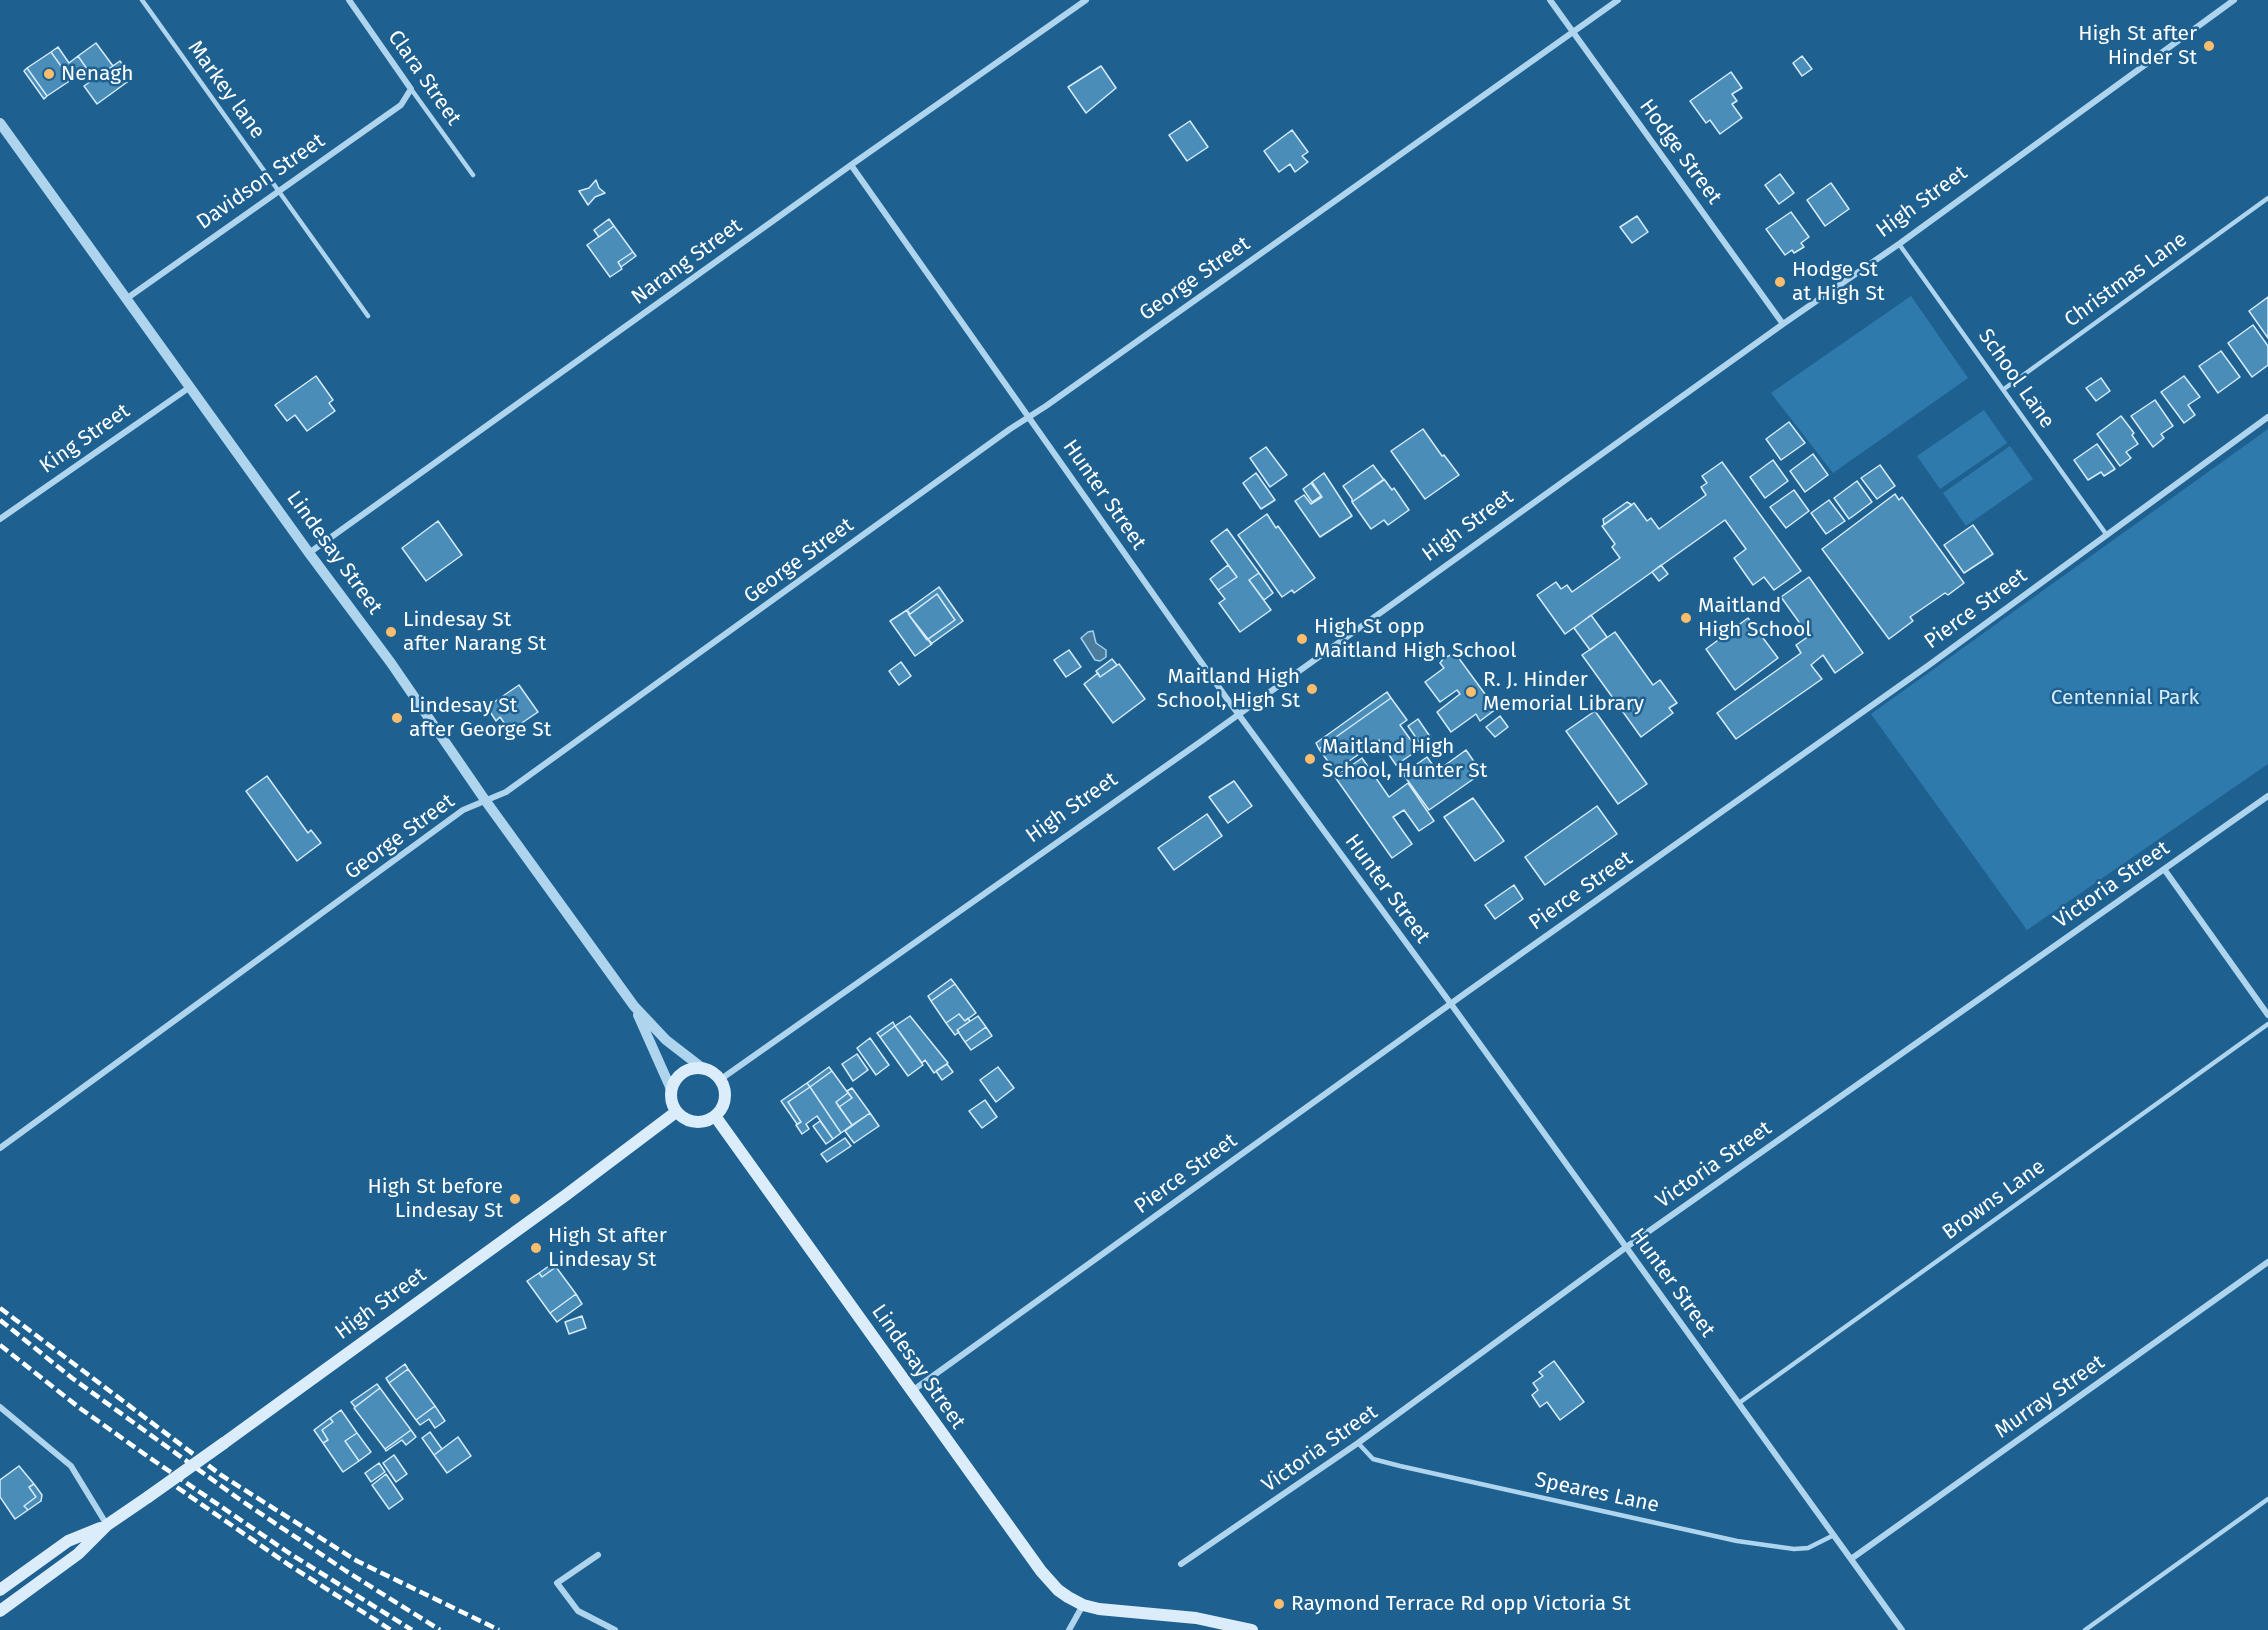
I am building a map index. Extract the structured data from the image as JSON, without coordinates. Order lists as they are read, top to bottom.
{
  "streets": {
    "main road": ["High Street", "Lindesay Street"],
    "street": [
      "Clara Street",
      "Hodge Street",
      "Davidson Street",
      "Narang Street",
      "George Street",
      "King Street",
      "Hunter Street",
      "Pierce Street",
      "Victoria Street",
      "Murray Street"
    ],
    "lane": [
      "Markey lane",
      "Christmas Lane",
      "School Lane",
      "Browns Lane",
      "Speares Lane"
    ]
  },
  "crossings": [
    ["Clara Street", "Davidson Street"],
    ["Markey lane", "Davidson Street"],
    ["Hodge Street", "High Street"],
    ["Hodge Street", "George Street"],
    ["Davidson Street", "Lindesay Street"],
    ["High Street", "School Lane"],
    ["High Street", "Hunter Street"],
    ["High Street", "Lindesay Street"],
    ["Narang Street", "Hunter Street"],
    ["Narang Street", "Lindesay Street"],
    ["George Street", "Hunter Street"],
    ["George Street", "Lindesay Street"],
    ["Christmas Lane", "School Lane"],
    ["School Lane", "Pierce Street"],
    ["King Street", "Lindesay Street"],
    ["Hunter Street", "Pierce Street"],
    ["Hunter Street", "Victoria Street"],
    ["Hunter Street", "Browns Lane"],
    ["Hunter Street", "Murray Street"],
    ["Hunter Street", "Speares Lane"],
    ["Lindesay Street", "Pierce Street"],
    ["Victoria Street", "Speares Lane"]
  ],
  "parks": ["Centennial Park"],
  "places": [
    "High St after Hinder St",
    "Nenagh",
    "Hodge St at High St",
    "Maitland High School",
    "Lindesay St after Narang St",
    "High St opp Maitland High School",
    "Maitland High School, High St",
    "R. J. Hinder Memorial Library",
    "Lindesay St after George St",
    "Maitland High School, Hunter St",
    "High St before Lindesay St",
    "High St after Lindesay St",
    "Raymond Terrace Rd opp Victoria St"
  ]
}
